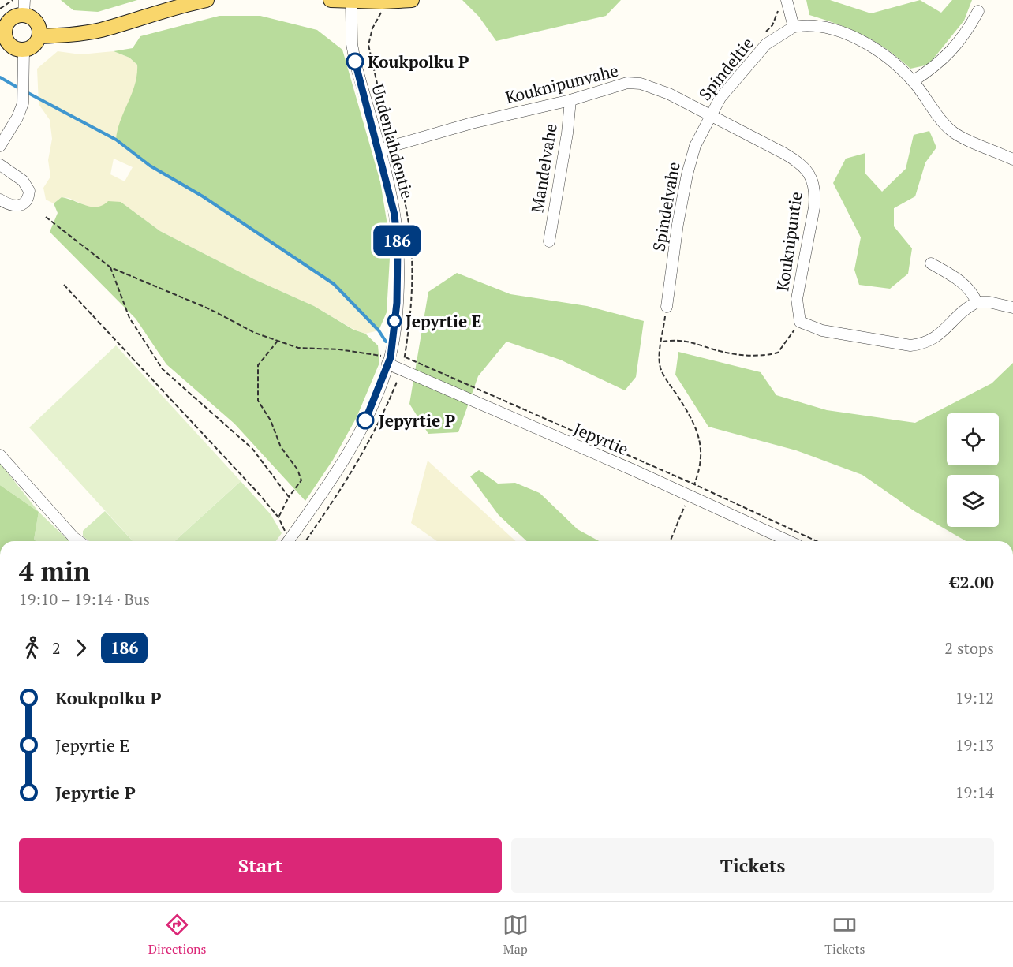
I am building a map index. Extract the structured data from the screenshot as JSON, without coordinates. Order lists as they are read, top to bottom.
{
  "streets": {
    "street": [
      "Spindeltie",
      "Kouknipunvahe",
      "Uudenlahdentie",
      "Mandelvahe",
      "Spindelvahe",
      "Kouknipuntie",
      "Jepyrtie"
    ]
  },
  "crossings": [
    ["Spindeltie", "Kouknipunvahe"],
    ["Spindeltie", "Spindelvahe"],
    ["Spindeltie", "Kouknipuntie"],
    ["Kouknipunvahe", "Uudenlahdentie"],
    ["Kouknipunvahe", "Mandelvahe"],
    ["Kouknipunvahe", "Spindelvahe"],
    ["Kouknipunvahe", "Kouknipuntie"],
    ["Uudenlahdentie", "Jepyrtie"],
    ["Spindelvahe", "Kouknipuntie"]
  ],
  "places": ["Koukpolku P", "Jepyrtie E", "Jepyrtie P"],
  "lines": ["bus line 186"],
  "page": {
    "on_map": "186",
    "heading": ["4 min", "19:10 – 19:14 · Bus", "€2.00"],
    "legs": ["2", "186", "2 stops"],
    "list": [
      {
        "name": "Koukpolku P",
        "value": "19:12"
      },
      {
        "name": "Jepyrtie E",
        "value": "19:13"
      },
      {
        "name": "Jepyrtie P",
        "value": "19:14"
      }
    ],
    "buttons": ["Start", "Tickets"],
    "tabs": ["Directions", "Map", "Tickets"]
  }
}
